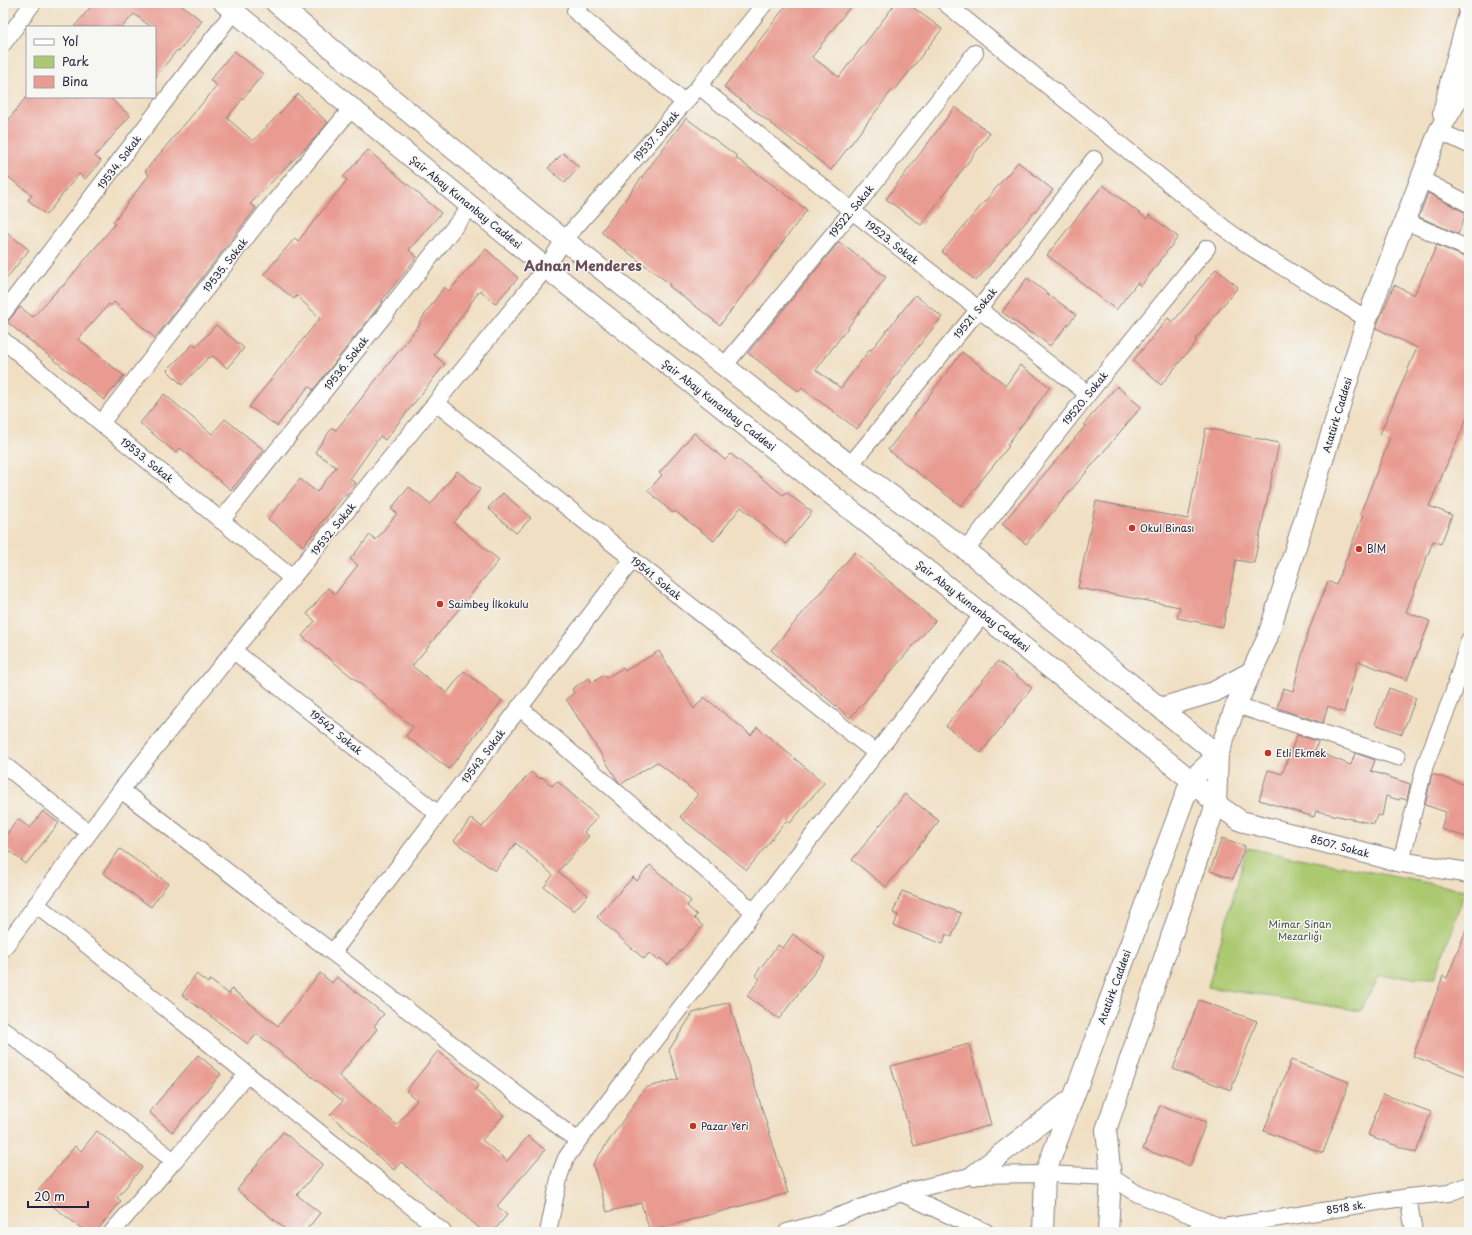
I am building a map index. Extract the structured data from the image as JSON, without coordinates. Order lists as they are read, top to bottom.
{
  "streets": {
    "street": [
      "19537. Sokak",
      "19534. Sokak",
      "Şair Abay Kunanbay Caddesi",
      "19522. Sokak",
      "19523. Sokak",
      "19535. Sokak",
      "19521. Sokak",
      "19536. Sokak",
      "19520. Sokak",
      "Atatürk Caddesi",
      "19533. Sokak",
      "19532. Sokak",
      "19541. Sokak",
      "19542. Sokak",
      "19543. Sokak",
      "8507. Sokak",
      "8518 sk."
    ]
  },
  "crossings": [
    ["19537. Sokak", "Şair Abay Kunanbay Caddesi"],
    ["19537. Sokak", "19523. Sokak"],
    ["19537. Sokak", "19532. Sokak"],
    ["19534. Sokak", "Şair Abay Kunanbay Caddesi"],
    ["Şair Abay Kunanbay Caddesi", "19535. Sokak"],
    ["Şair Abay Kunanbay Caddesi", "19536. Sokak"],
    ["Şair Abay Kunanbay Caddesi", "Atatürk Caddesi"],
    ["Şair Abay Kunanbay Caddesi", "19532. Sokak"],
    ["Şair Abay Kunanbay Caddesi", "8507. Sokak"],
    ["19522. Sokak", "19523. Sokak"],
    ["19523. Sokak", "19521. Sokak"],
    ["19523. Sokak", "19520. Sokak"],
    ["19535. Sokak", "19533. Sokak"],
    ["19536. Sokak", "19533. Sokak"],
    ["Atatürk Caddesi", "8507. Sokak"],
    ["19533. Sokak", "19532. Sokak"],
    ["19532. Sokak", "19541. Sokak"],
    ["19532. Sokak", "19542. Sokak"],
    ["19541. Sokak", "19543. Sokak"],
    ["19542. Sokak", "19543. Sokak"]
  ],
  "districts": ["Adnan Menderes"],
  "parks": ["Mimar Sinan Mezarlığı"],
  "places": [
    "Okul Binası",
    "BİM",
    "Saimbey İlkokulu",
    "Etli Ekmek",
    "Pazar Yeri"
  ],
  "legend": ["Yol", "Park", "Bina"],
  "scale_bar": "20 m"
}
